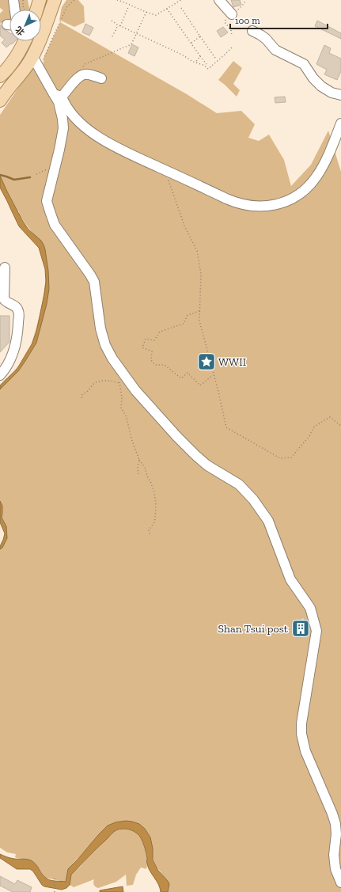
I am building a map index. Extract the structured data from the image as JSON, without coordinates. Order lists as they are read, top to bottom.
{
  "places": {
    "place": ["WWII"],
    "building": ["Shan Tsui post"]
  },
  "scale_bar": "100 m",
  "north": "bottom left"
}
